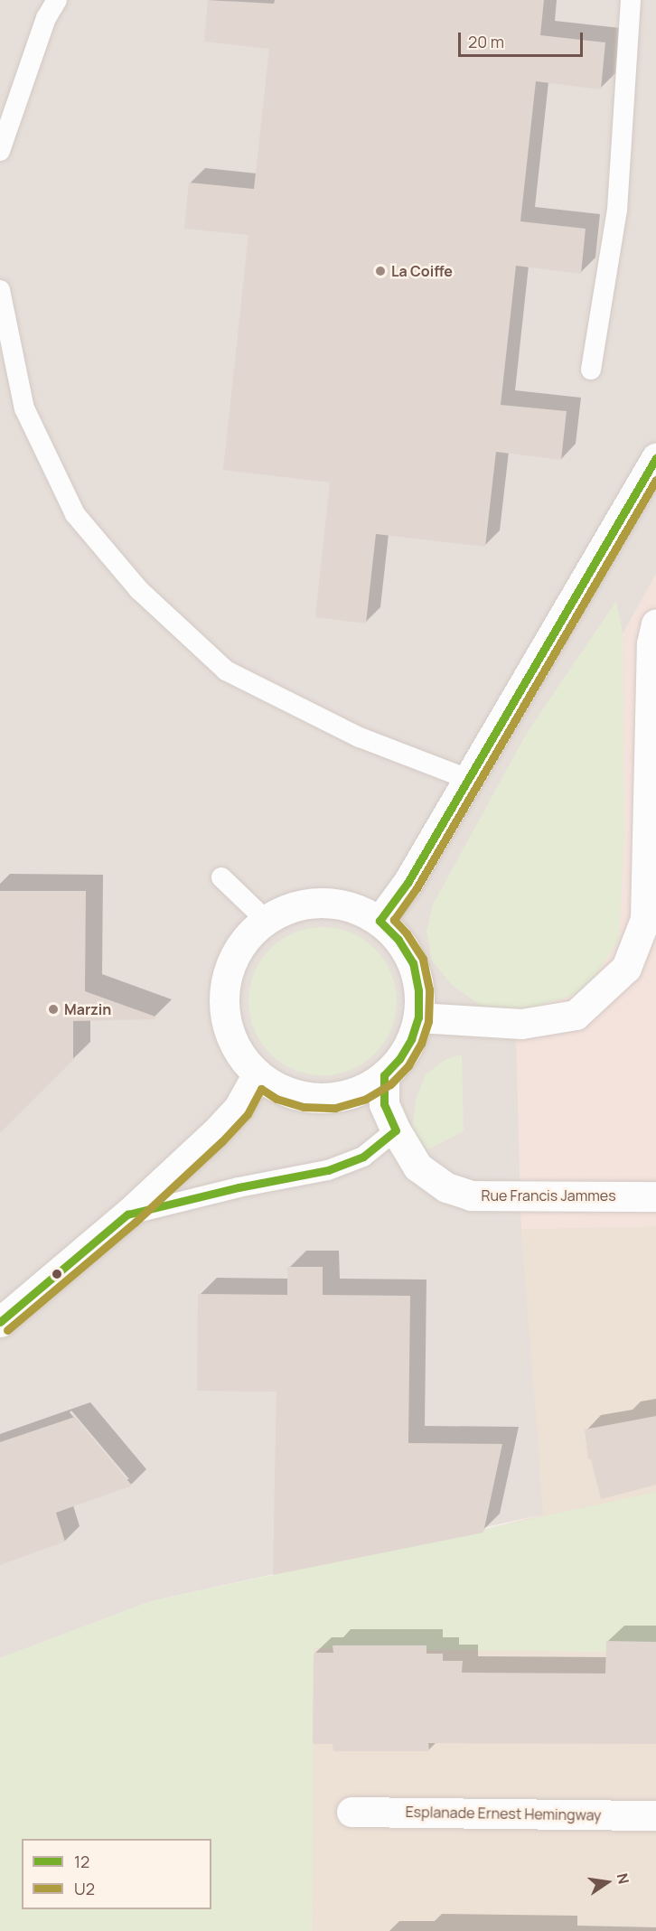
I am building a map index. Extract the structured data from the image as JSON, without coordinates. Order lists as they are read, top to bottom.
{
  "streets": {
    "street": ["Rue Francis Jammes", "Esplanade Ernest Hemingway"]
  },
  "places": ["La Coiffe", "Marzin"],
  "lines": ["transit line 12", "transit line U2"],
  "legend": ["12", "U2"],
  "scale_bar": "20 m",
  "north": "right"
}
